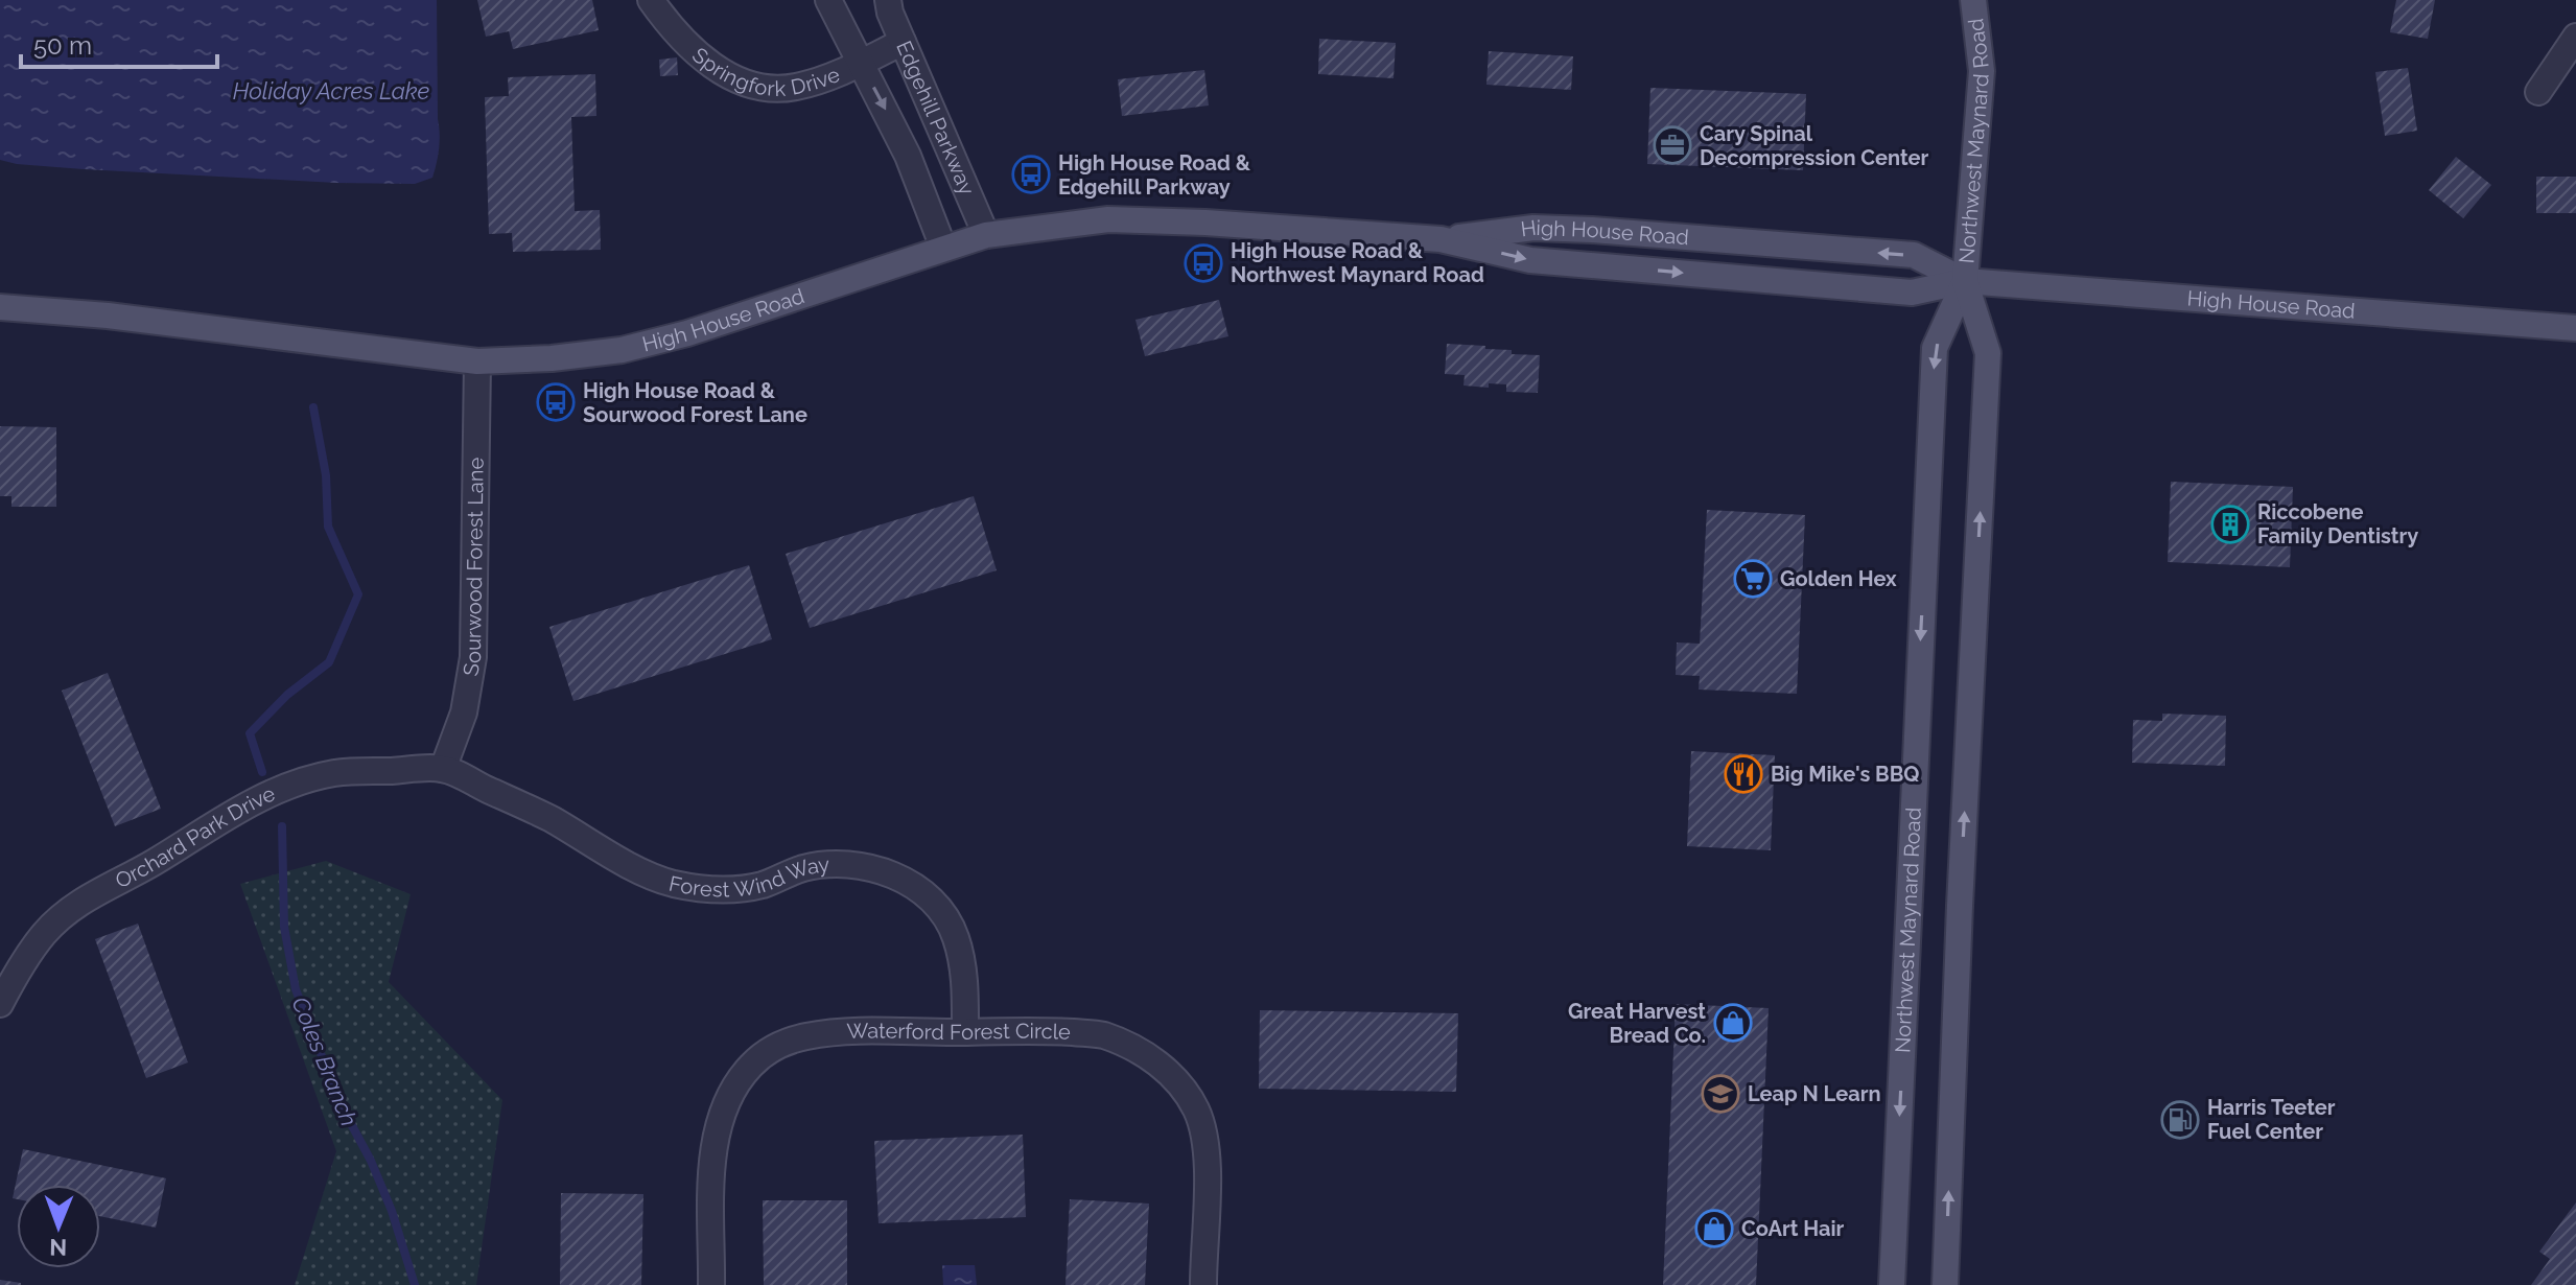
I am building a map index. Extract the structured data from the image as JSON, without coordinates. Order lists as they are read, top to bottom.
{
  "streets": {
    "main road": ["Northwest Maynard Road", "High House Road"],
    "street": [
      "Springfork Drive",
      "Edgehill Parkway",
      "Sourwood Forest Lane",
      "Orchard Park Drive",
      "Forest Wind Way",
      "Waterford Forest Circle"
    ]
  },
  "crossings": [
    ["Springfork Drive", "Edgehill Parkway"],
    ["Edgehill Parkway", "High House Road"],
    ["Northwest Maynard Road", "High House Road"],
    ["High House Road", "Sourwood Forest Lane"],
    ["Sourwood Forest Lane", "Orchard Park Drive"],
    ["Sourwood Forest Lane", "Forest Wind Way"],
    ["Orchard Park Drive", "Forest Wind Way"],
    ["Forest Wind Way", "Waterford Forest Circle"]
  ],
  "water": ["Holiday Acres Lake", "Coles Branch"],
  "places": {
    "office": ["Cary Spinal Decompression Center"],
    "bus stop": ["High House Road & Edgehill Parkway", "High House Road & Northwest Maynard Road", "High House Road & Sourwood Forest Lane"],
    "building": ["Riccobene Family Dentistry"],
    "supermarket": ["Golden Hex"],
    "restaurant": ["Big Mike's BBQ"],
    "shop": ["Great Harvest Bread Co.", "CoArt Hair"],
    "school or university": ["Leap N Learn"],
    "fuel station": ["Harris Teeter Fuel Center"]
  },
  "scale_bar": "50 m",
  "north": "bottom"
}
